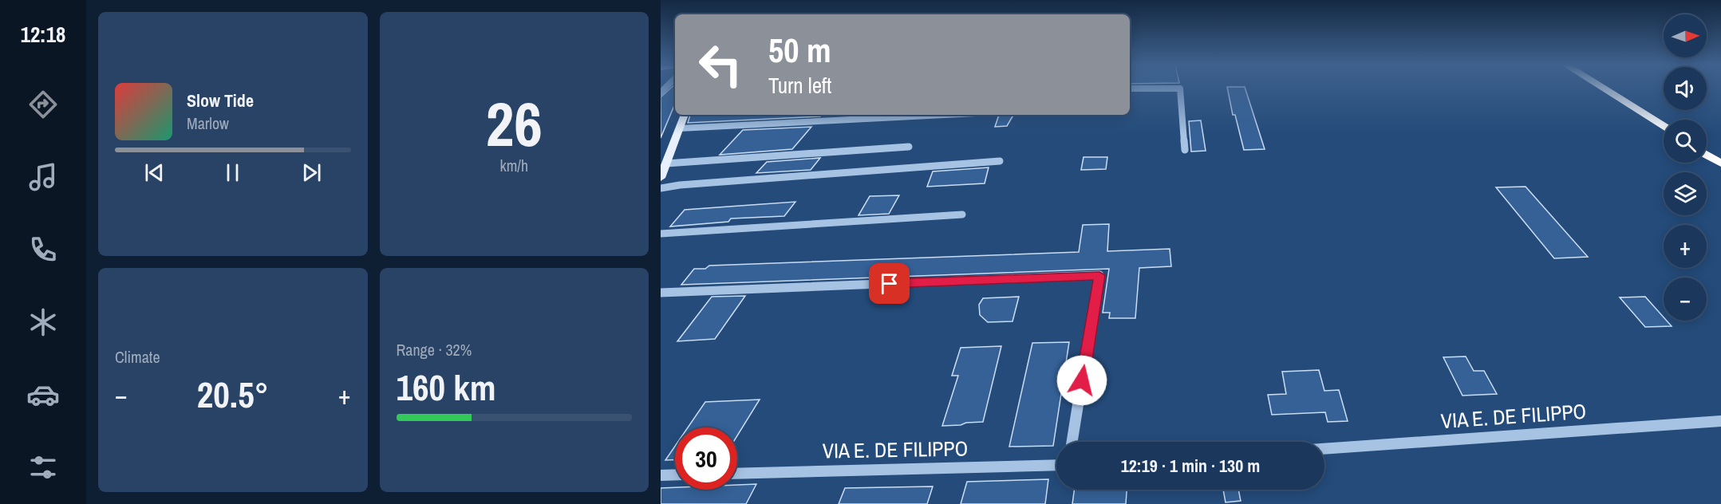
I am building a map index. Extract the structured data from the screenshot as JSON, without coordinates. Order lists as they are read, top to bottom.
{
  "streets": {
    "street": ["VIA E. DE FILIPPO"]
  },
  "north": "right",
  "page": {
    "tabs": "12:18",
    "tile": [
      ["26", "km/h"],
      "Climate",
      ["Range · 32%", "160 km"]
    ],
    "map_buttons": ["+", "−"],
    "turn": ["50 m", "Turn left"],
    "song": ["Slow Tide", "Marlow"],
    "heat": ["−", "20.5°", "+"],
    "limit": "30",
    "trip": "12:19 · 1 min · 130 m"
  }
}
